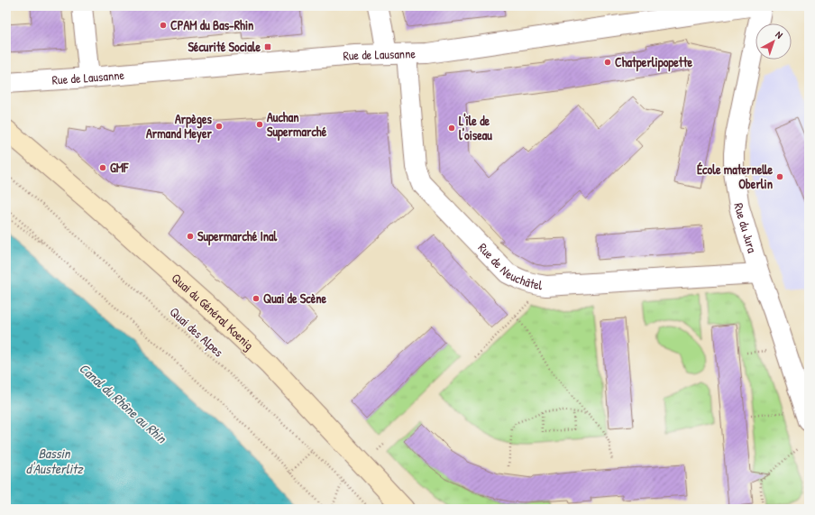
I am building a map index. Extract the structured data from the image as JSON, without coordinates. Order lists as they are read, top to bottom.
{
  "streets": {
    "main road": ["Quai du Général Koenig"],
    "street": ["Rue de Lausanne", "Rue du Jura", "Rue de Neuchâtel"],
    "path": ["Quai des Alpes"]
  },
  "crossings": [
    ["Rue de Lausanne", "Rue de Neuchâtel"],
    ["Rue du Jura", "Rue de Neuchâtel"]
  ],
  "water": ["Canal du Rhône au Rhin", "Bassin d'Austerlitz"],
  "places": {
    "other": [
      "CPAM du Bas-Rhin",
      "Chatperlipopette",
      "Auchan Supermarché",
      "Arpèges Armand Meyer",
      "L'île de l'oiseau",
      "GMF",
      "École maternelle Oberlin",
      "Supermarché Inal",
      "Quai de Scène"
    ],
    "transit": ["Sécurité Sociale"]
  },
  "north": "top right"
}
